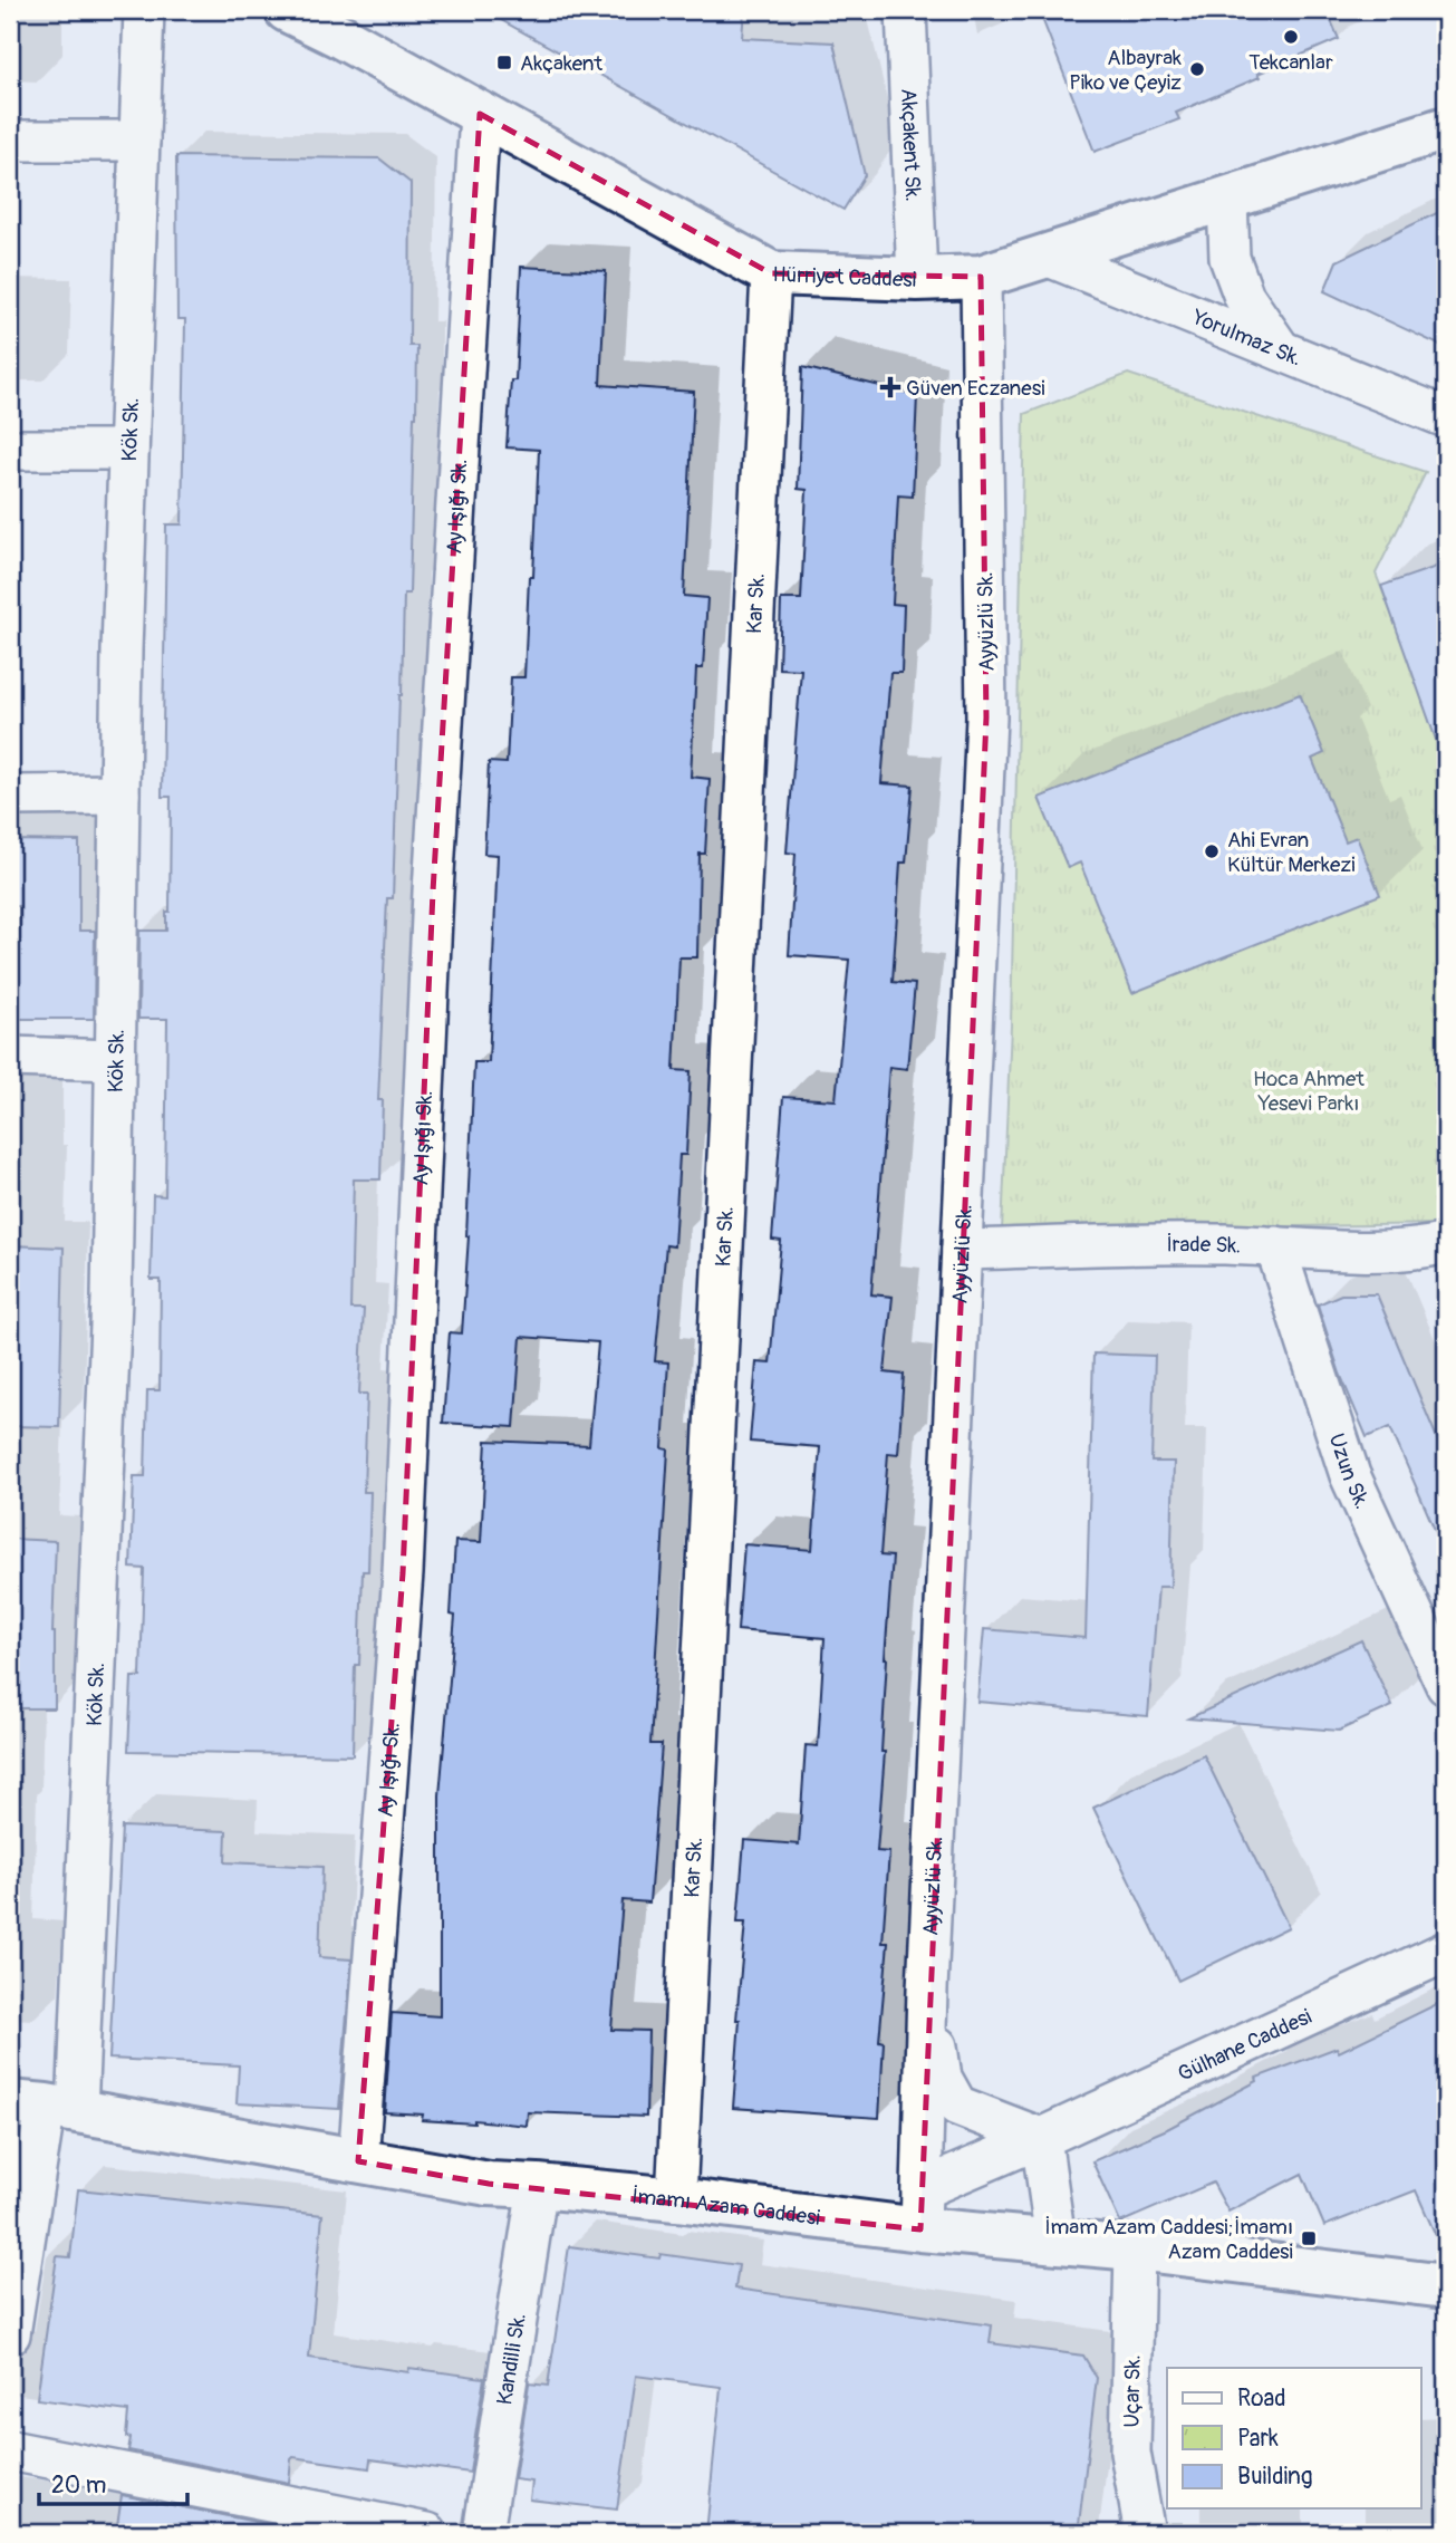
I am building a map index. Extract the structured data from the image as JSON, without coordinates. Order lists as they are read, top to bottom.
{
  "streets": {
    "street": [
      "Akçakent Sk.",
      "Hürriyet Caddesi",
      "Yorulmaz Sk.",
      "Kök Sk.",
      "Ay Işığı Sk.",
      "Kar Sk.",
      "Ayyüzlü Sk.",
      "İrade Sk.",
      "Uzun Sk.",
      "Gülhane Caddesi",
      "İmamı Azam Caddesi",
      "Kandilli Sk.",
      "Uçar Sk."
    ]
  },
  "crossings": [
    ["Akçakent Sk.", "Hürriyet Caddesi"],
    ["Hürriyet Caddesi", "Yorulmaz Sk."],
    ["Hürriyet Caddesi", "Ay Işığı Sk."],
    ["Hürriyet Caddesi", "Kar Sk."],
    ["Hürriyet Caddesi", "Ayyüzlü Sk."],
    ["Kök Sk.", "İmamı Azam Caddesi"],
    ["Ay Işığı Sk.", "İmamı Azam Caddesi"],
    ["Kar Sk.", "İmamı Azam Caddesi"],
    ["Ayyüzlü Sk.", "İrade Sk."],
    ["Ayyüzlü Sk.", "Gülhane Caddesi"],
    ["Ayyüzlü Sk.", "İmamı Azam Caddesi"],
    ["İrade Sk.", "Uzun Sk."],
    ["Gülhane Caddesi", "İmamı Azam Caddesi"],
    ["İmamı Azam Caddesi", "Kandilli Sk."],
    ["İmamı Azam Caddesi", "Uçar Sk."]
  ],
  "parks": ["Hoca Ahmet Yesevi Parkı"],
  "places": {
    "other": ["Tekcanlar", "Albayrak Piko ve Çeyiz", "Ahi Evran Kültür Merkezi"],
    "transit": ["Akçakent", "İmam Azam Caddesi;İmamı Azam Caddesi"],
    "health": ["Güven Eczanesi"]
  },
  "legend": ["Road", "Park", "Building"],
  "scale_bar": "20 m"
}
